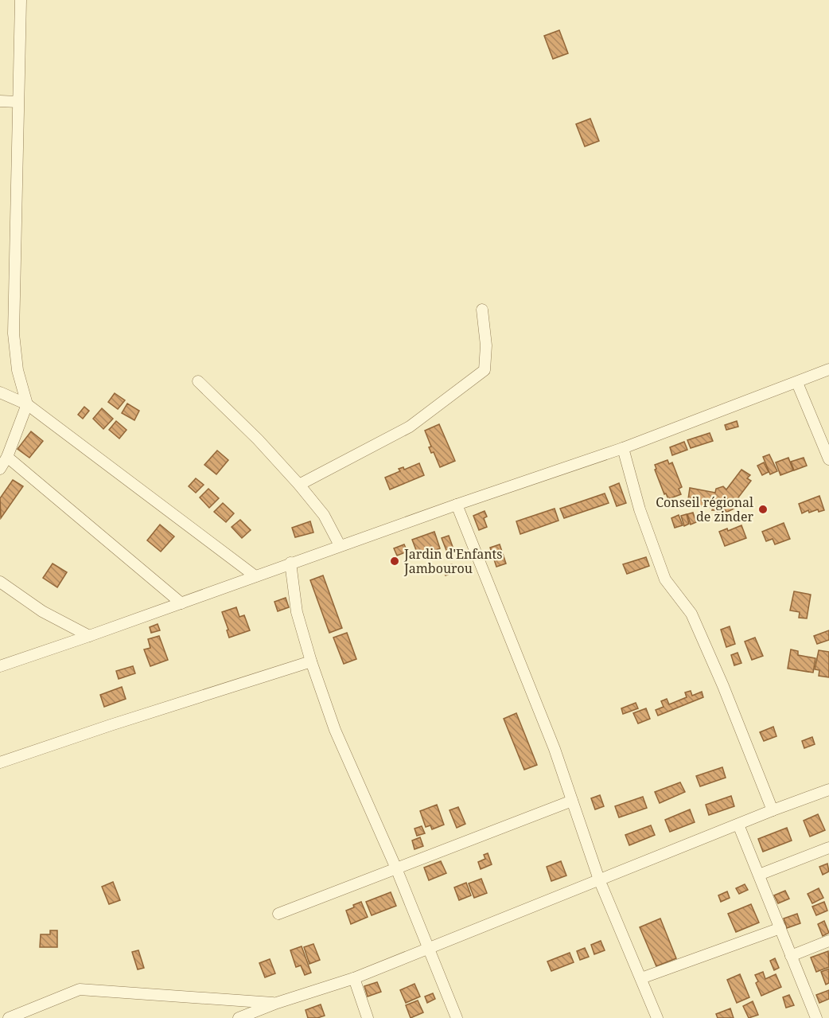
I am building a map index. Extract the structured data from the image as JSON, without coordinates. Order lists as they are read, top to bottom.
{
  "places": ["Conseil régional de zinder", "Jardin d'Enfants Jambourou"]
}
